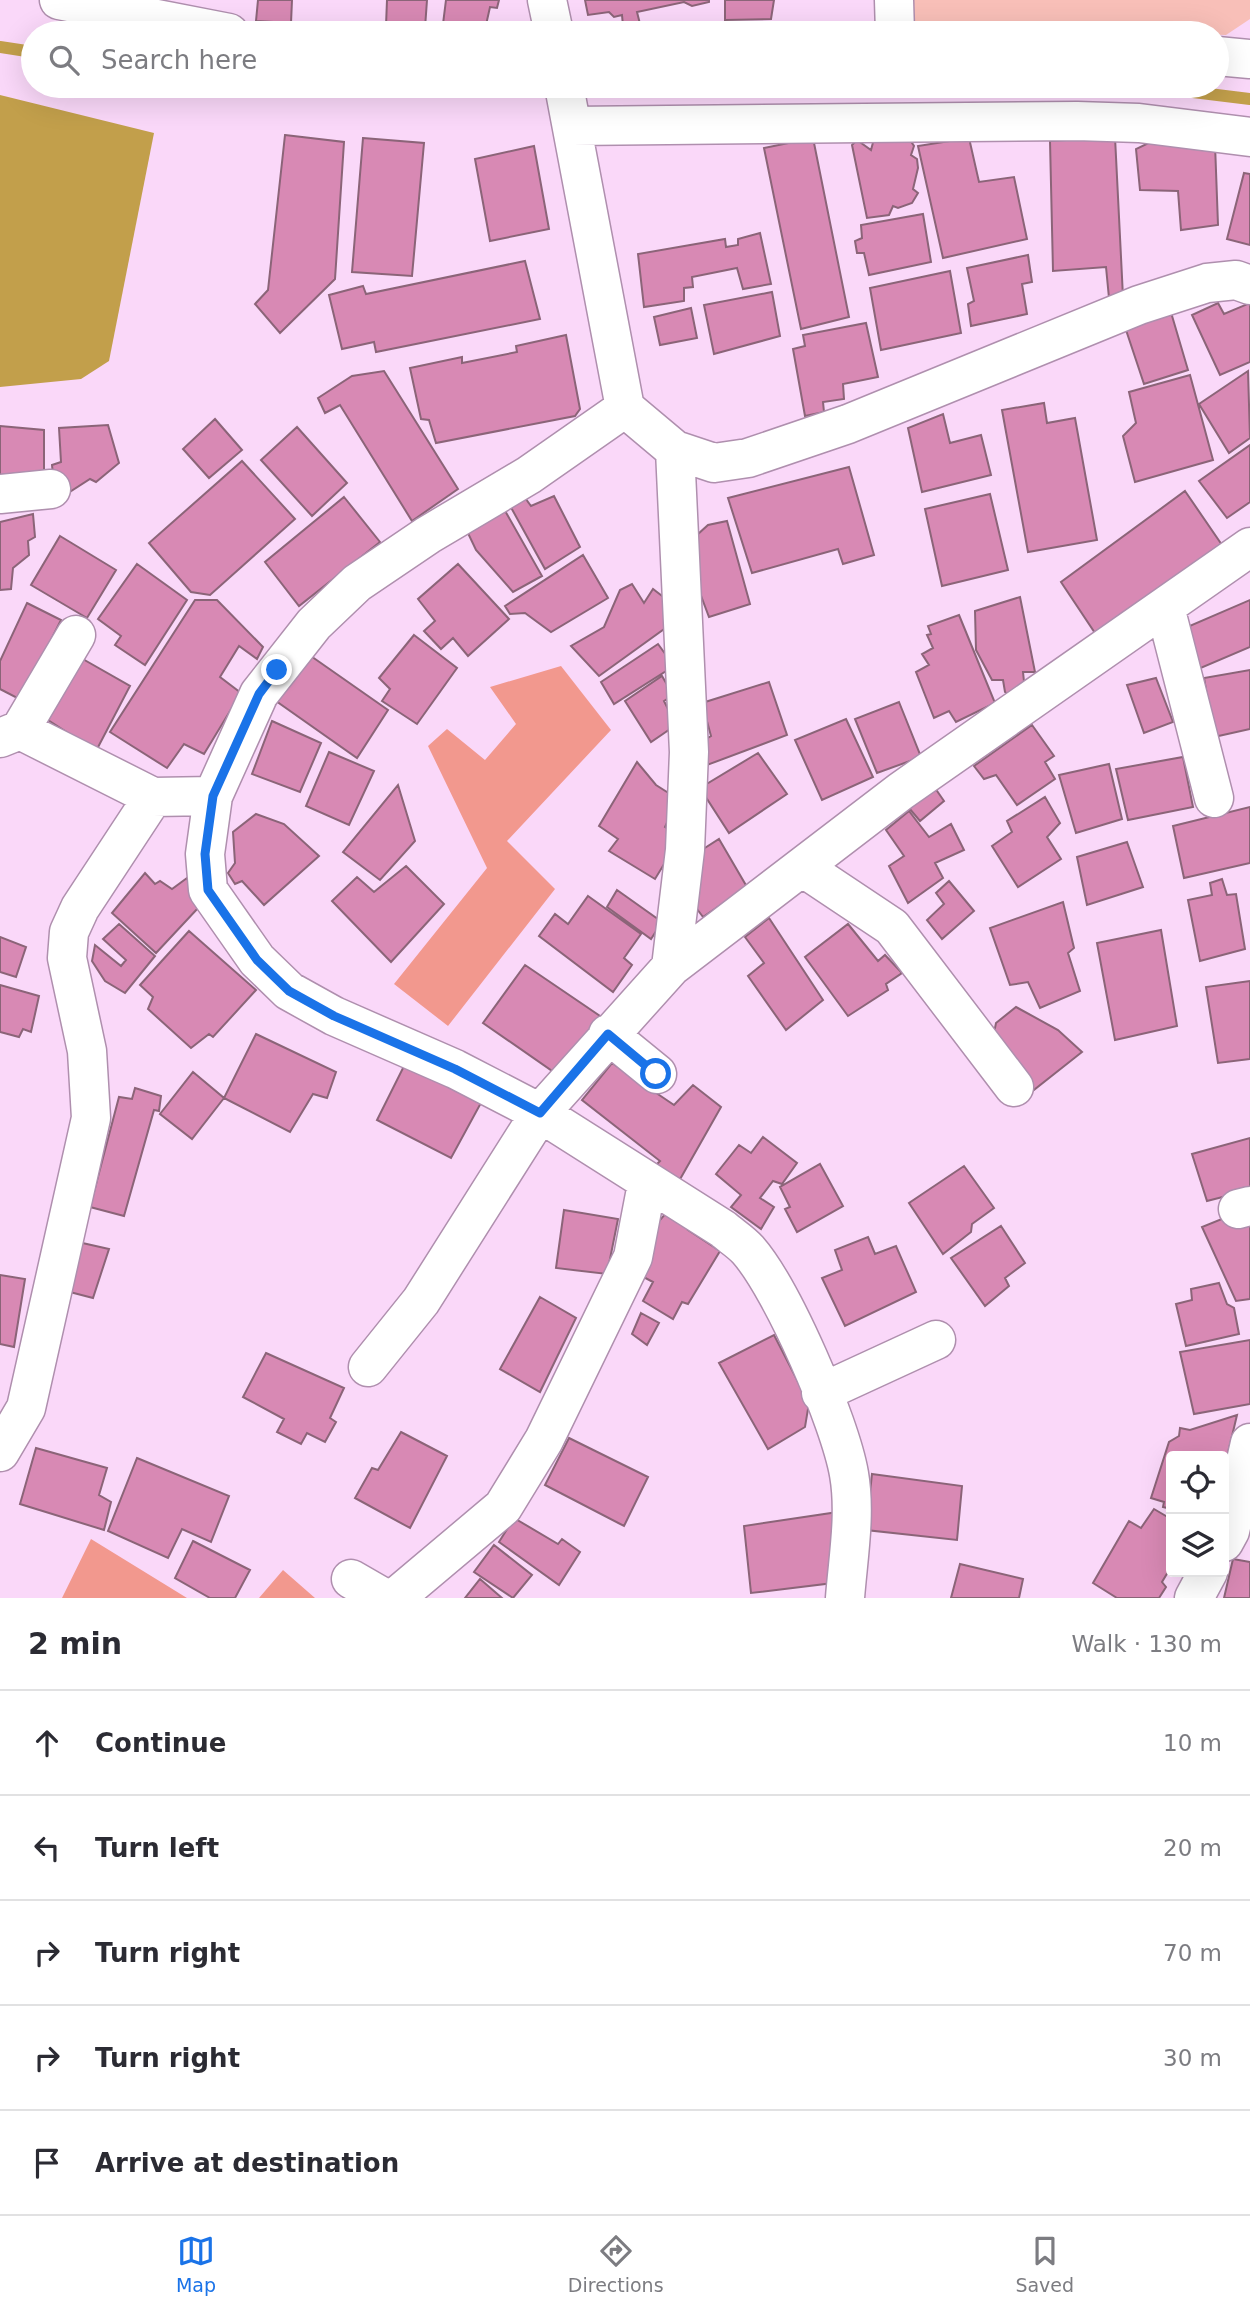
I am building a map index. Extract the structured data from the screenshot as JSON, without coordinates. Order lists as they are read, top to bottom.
{
  "page": {
    "search": "Search here",
    "heading": ["2 min", "Walk · 130 m"],
    "list": [
      ["Continue", "10 m"],
      ["Turn left", "20 m"],
      ["Turn right", "70 m"],
      ["Turn right", "30 m"],
      "Arrive at destination"
    ],
    "nav": ["Map", "Directions", "Saved"]
  }
}
